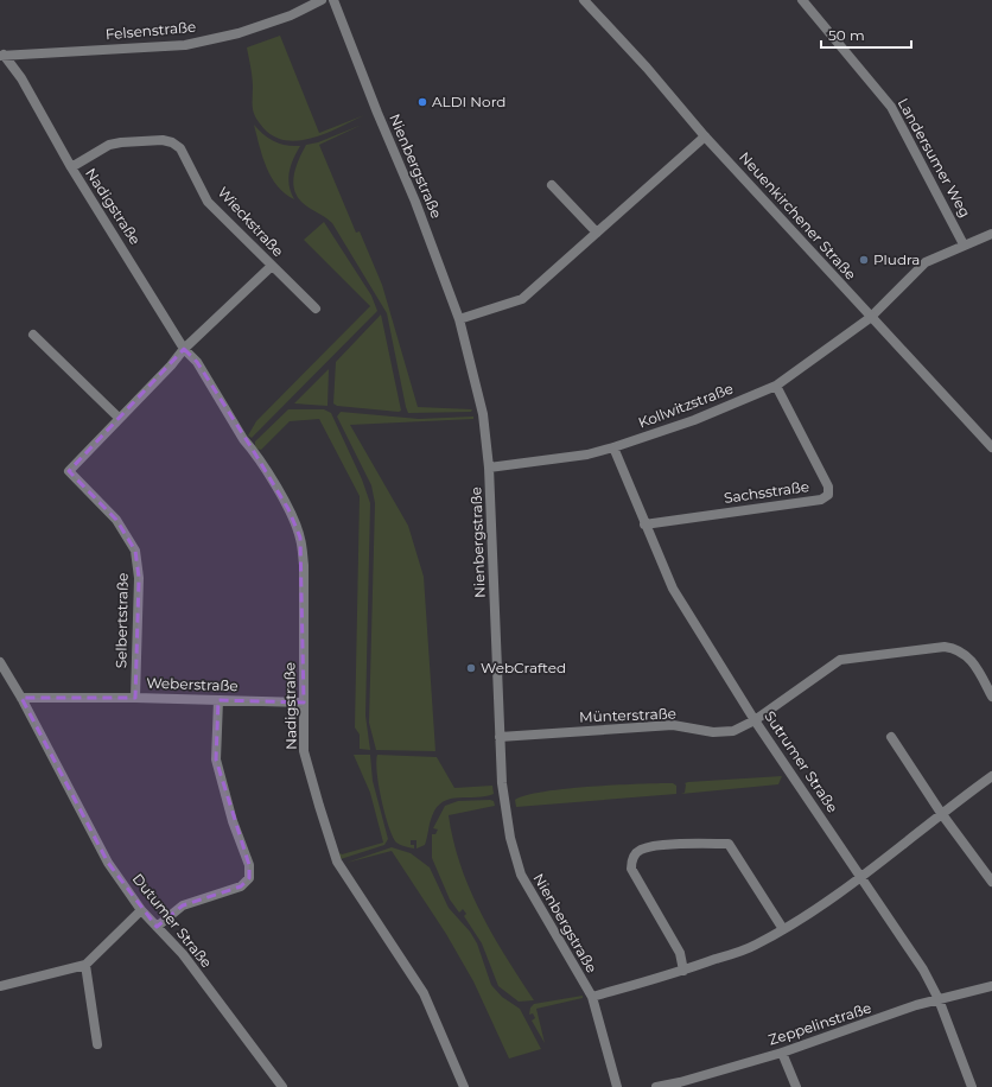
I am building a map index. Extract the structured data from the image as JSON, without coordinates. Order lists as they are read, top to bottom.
{
  "streets": {
    "street": [
      "Felsenstraße",
      "Landersumer Weg",
      "Nienbergstraße",
      "Nadigstraße",
      "Neuenkirchener Straße",
      "Wieckstraße",
      "Kollwitzstraße",
      "Sachsstraße",
      "Selbertstraße",
      "Weberstraße",
      "Münterstraße",
      "Sutrumer Straße",
      "Dutumer Straße",
      "Zeppelinstraße"
    ]
  },
  "crossings": [
    ["Felsenstraße", "Nadigstraße"],
    ["Landersumer Weg", "Kollwitzstraße"],
    ["Nienbergstraße", "Kollwitzstraße"],
    ["Nienbergstraße", "Münterstraße"],
    ["Nadigstraße", "Wieckstraße"],
    ["Nadigstraße", "Selbertstraße"],
    ["Nadigstraße", "Weberstraße"],
    ["Neuenkirchener Straße", "Kollwitzstraße"],
    ["Kollwitzstraße", "Sachsstraße"],
    ["Kollwitzstraße", "Sutrumer Straße"],
    ["Sachsstraße", "Sutrumer Straße"],
    ["Selbertstraße", "Weberstraße"],
    ["Weberstraße", "Dutumer Straße"],
    ["Münterstraße", "Sutrumer Straße"],
    ["Sutrumer Straße", "Zeppelinstraße"]
  ],
  "places": ["ALDI Nord", "Pludra", "WebCrafted"],
  "scale_bar": "50 m"
}
